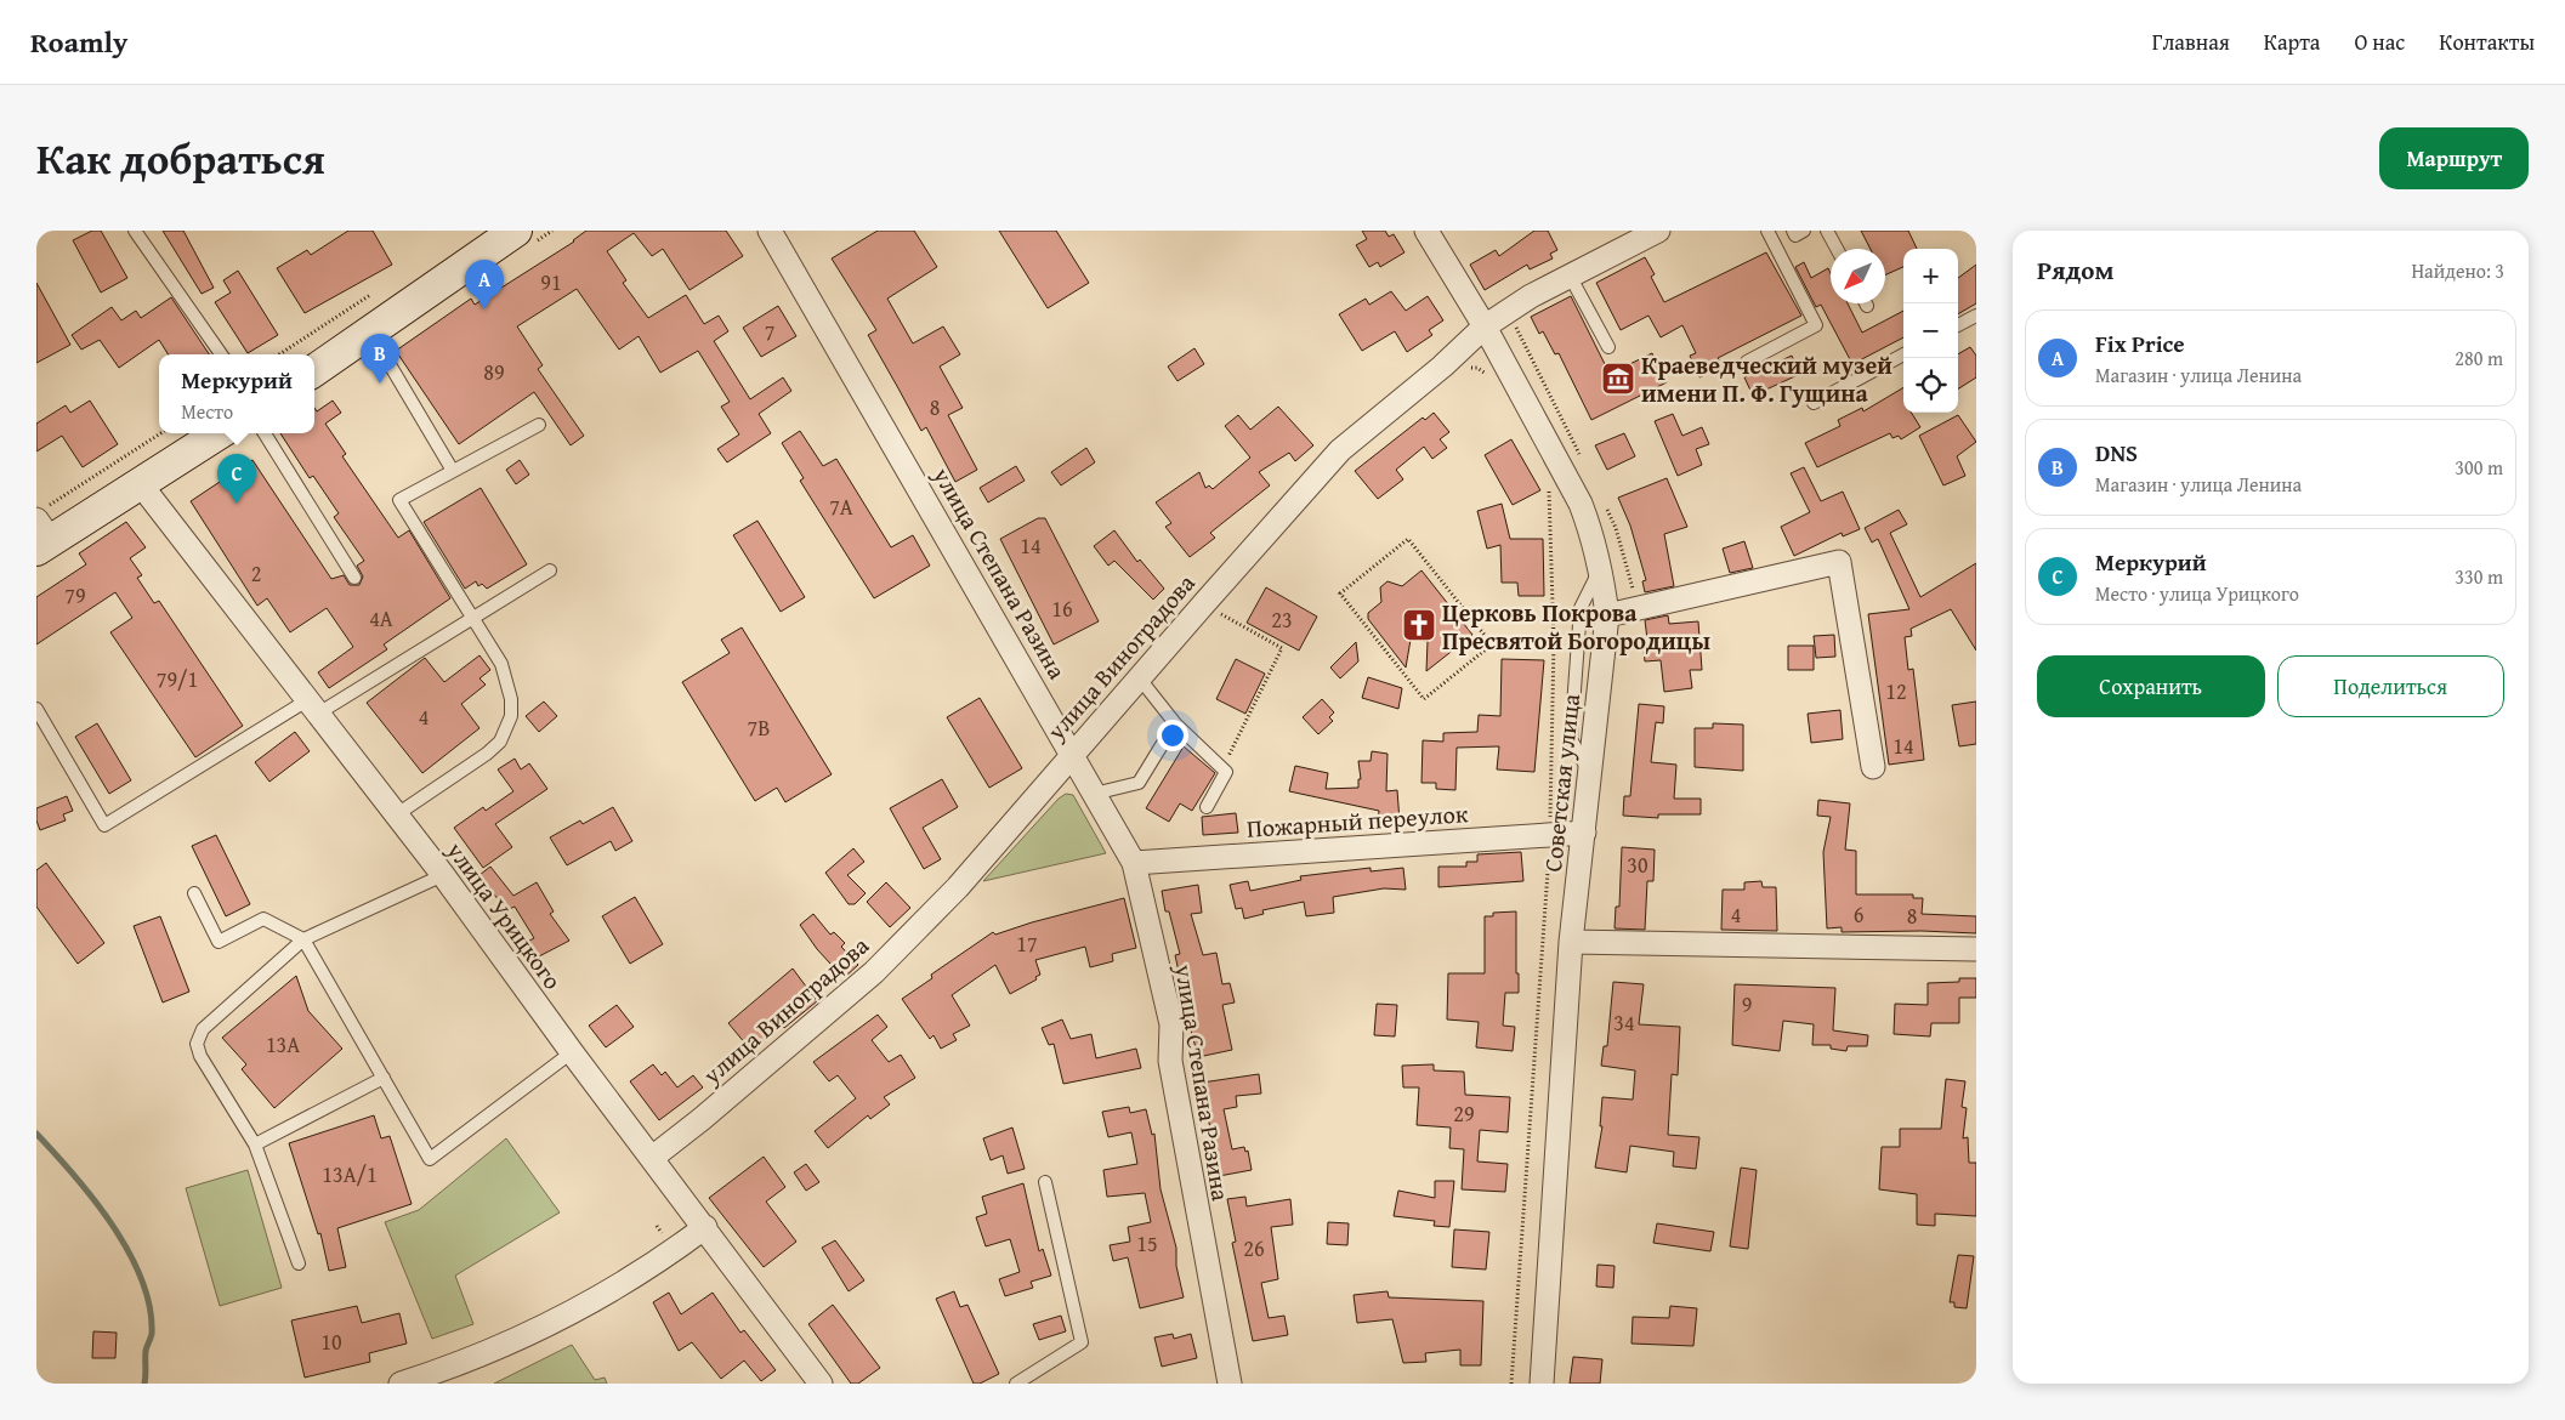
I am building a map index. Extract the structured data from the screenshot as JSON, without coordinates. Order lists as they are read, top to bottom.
{
  "streets": {
    "street": [
      "улица Степана Разина",
      "улица Виноградова",
      "Советская улица",
      "Пожарный переулок",
      "улица Урицкого"
    ]
  },
  "crossings": [
    ["улица Степана Разина", "улица Виноградова"],
    ["улица Степана Разина", "Пожарный переулок"],
    ["улица Виноградова", "Советская улица"],
    ["улица Виноградова", "улица Урицкого"],
    ["Советская улица", "Пожарный переулок"]
  ],
  "places": {
    "museum": ["Краеведческий музей имени П. Ф. Гущина"],
    "church": ["Церковь Покрова Пресвятой Богородицы"]
  },
  "house_numbers": [
    "91",
    "7",
    "89",
    "8",
    "7А",
    "14",
    "2",
    "79",
    "16",
    "4А",
    "23",
    "79/1",
    "12",
    "4",
    "7В",
    "14",
    "30",
    "4",
    "6",
    "8",
    "17",
    "9",
    "34",
    "13А",
    "29",
    "13А/1",
    "15",
    "26",
    "10"
  ],
  "north": "bottom left",
  "page": {
    "header": "Roamly",
    "nav": [
      "Главная",
      "Карта",
      "О нас",
      "Контакты"
    ],
    "title": "Как добраться",
    "buttons": [
      "Маршрут",
      ["Сохранить", "Поделиться"]
    ],
    "heading": ["Рядом", "Найдено: 3"],
    "map_buttons": ["+", "−"],
    "pins": ["A", "B", "C"],
    "list": [
      {
        "mark": "A",
        "name": "Fix Price",
        "note": "Магазин · улица Ленина",
        "value": "280 m"
      },
      {
        "mark": "B",
        "name": "DNS",
        "note": "Магазин · улица Ленина",
        "value": "300 m"
      },
      {
        "mark": "C",
        "name": "Меркурий",
        "note": "Место · улица Урицкого",
        "value": "330 m"
      }
    ],
    "popup": ["Меркурий", "Место"]
  }
}
